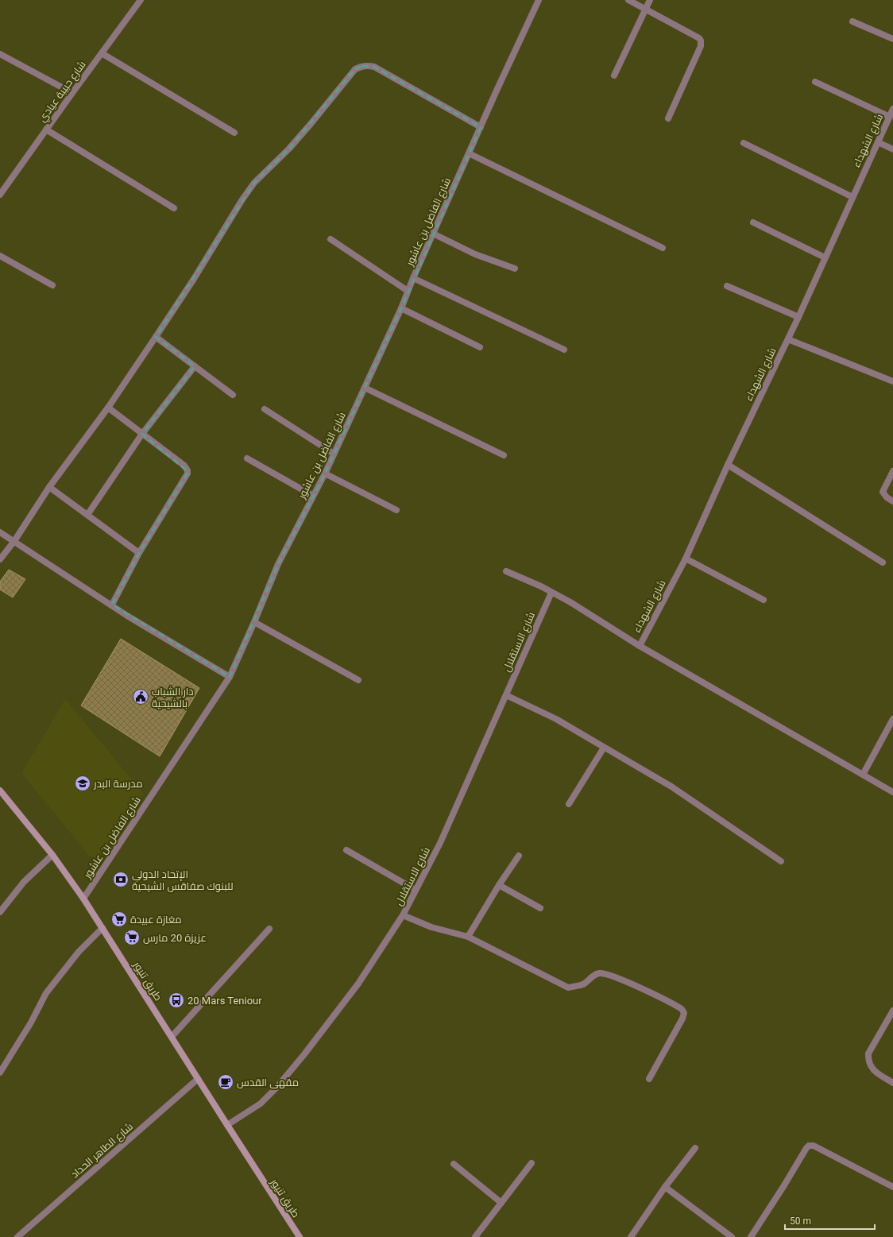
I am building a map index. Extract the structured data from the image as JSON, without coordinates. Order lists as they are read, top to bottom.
{
  "streets": {
    "main road": ["طريق تنيور"],
    "street": [
      "شارع حبيبة عيادي",
      "شارع الشهداء",
      "شارع الفاضل بن عاشور",
      "شارع الاستقلال",
      "شارع الطاهر الحداد"
    ]
  },
  "crossings": [
    ["شارع الفاضل بن عاشور", "طريق تنيور"],
    ["شارع الاستقلال", "طريق تنيور"],
    ["طريق تنيور", "شارع الطاهر الحداد"]
  ],
  "places": {
    "public building": ["دار الشباب بالشيحية"],
    "school or university": ["مدرسة البدر"],
    "bank": ["الإتحاد الدولي للبنوك صفاقس الشيحية"],
    "supermarket": ["مغازة عبيدة", "عزيزة 20 مارس"],
    "bus stop": ["20 Mars Teniour"],
    "cafe": ["مقهى القدس"]
  },
  "scale_bar": "50 m"
}
